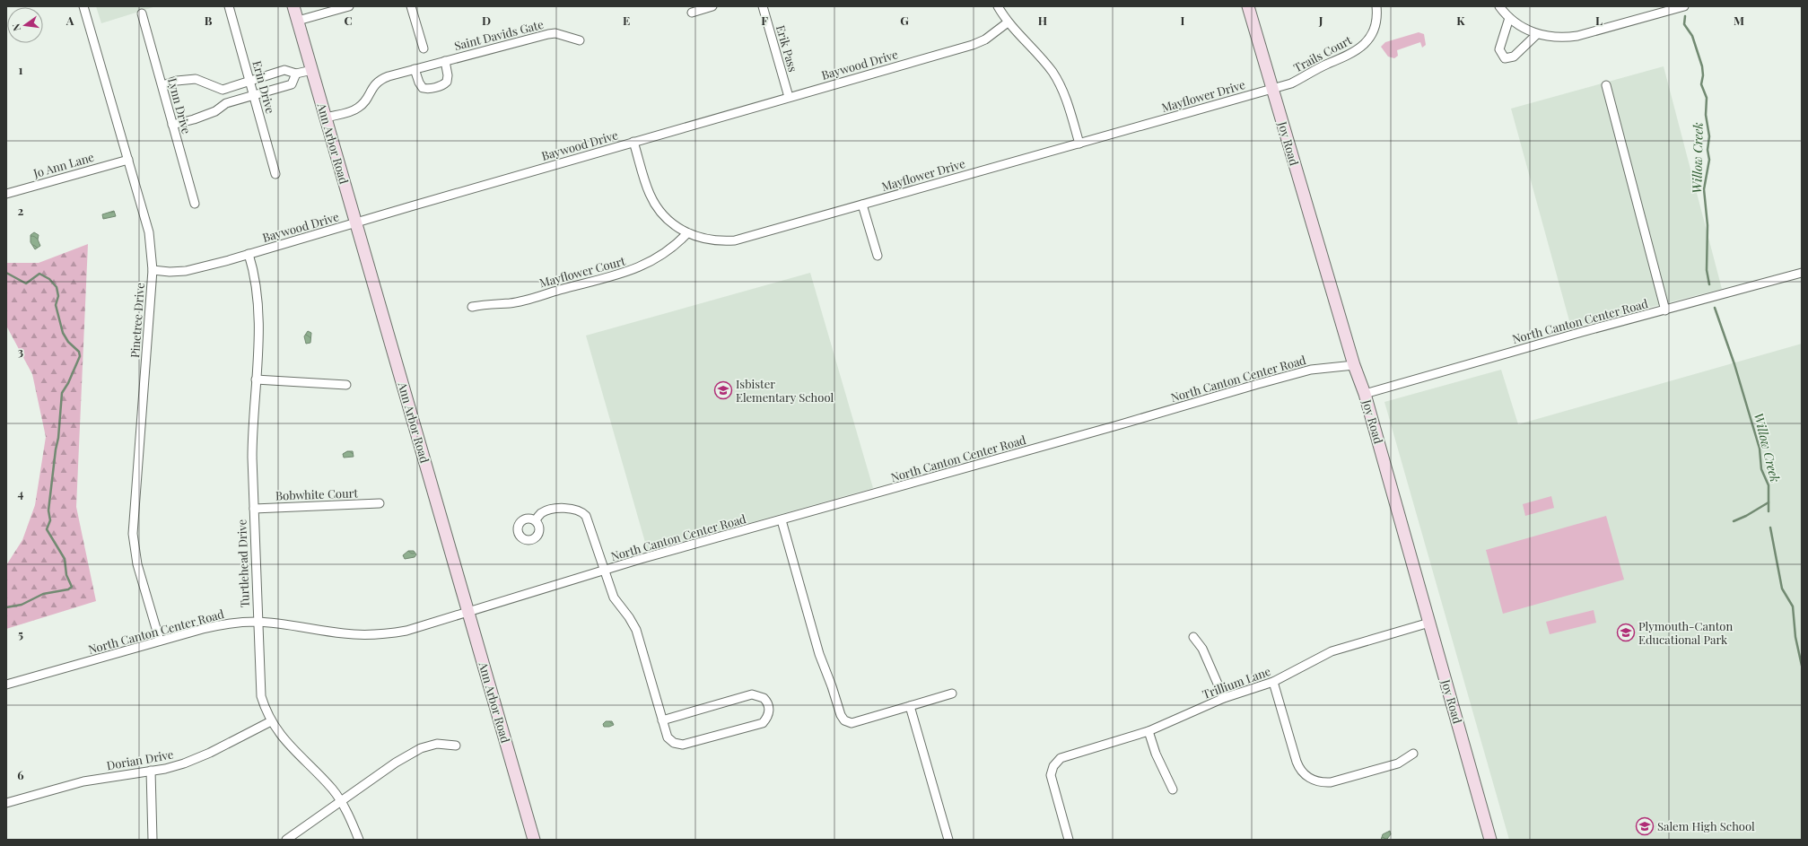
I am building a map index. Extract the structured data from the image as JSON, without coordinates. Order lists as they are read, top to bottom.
{
  "streets": {
    "main road": ["Ann Arbor Road", "Joy Road"],
    "street": [
      "Saint Davids Gate",
      "Erik Pass",
      "Trails Court",
      "Baywood Drive",
      "Erin Drive",
      "Mayflower Drive",
      "Lynn Drive",
      "Jo Ann Lane",
      "Mayflower Court",
      "Pinetree Drive",
      "North Canton Center Road",
      "Bobwhite Court",
      "Turtlehead Drive",
      "Trillium Lane",
      "Dorian Drive"
    ]
  },
  "crossings": [
    ["Saint Davids Gate", "Ann Arbor Road"],
    ["Erik Pass", "Baywood Drive"],
    ["Trails Court", "Mayflower Drive"],
    ["Trails Court", "Joy Road"],
    ["Baywood Drive", "Mayflower Drive"],
    ["Baywood Drive", "Ann Arbor Road"],
    ["Baywood Drive", "Pinetree Drive"],
    ["Baywood Drive", "Turtlehead Drive"],
    ["Mayflower Drive", "Joy Road"],
    ["Mayflower Drive", "Mayflower Court"],
    ["Ann Arbor Road", "North Canton Center Road"],
    ["Joy Road", "North Canton Center Road"],
    ["Joy Road", "Trillium Lane"],
    ["Jo Ann Lane", "Pinetree Drive"],
    ["Pinetree Drive", "North Canton Center Road"],
    ["North Canton Center Road", "Turtlehead Drive"],
    ["Bobwhite Court", "Turtlehead Drive"],
    ["Turtlehead Drive", "Dorian Drive"]
  ],
  "water": ["Willow Creek"],
  "places": {
    "school or university": ["Isbister Elementary School", "Plymouth-Canton Educational Park", "Salem High School"]
  },
  "north": "left",
  "grid": {
    "columns": [
      "A",
      "B",
      "C",
      "D",
      "E",
      "F",
      "G",
      "H",
      "I",
      "J",
      "K",
      "L",
      "M"
    ],
    "rows": [
      "1",
      "2",
      "3",
      "4",
      "5",
      "6"
    ]
  }
}
